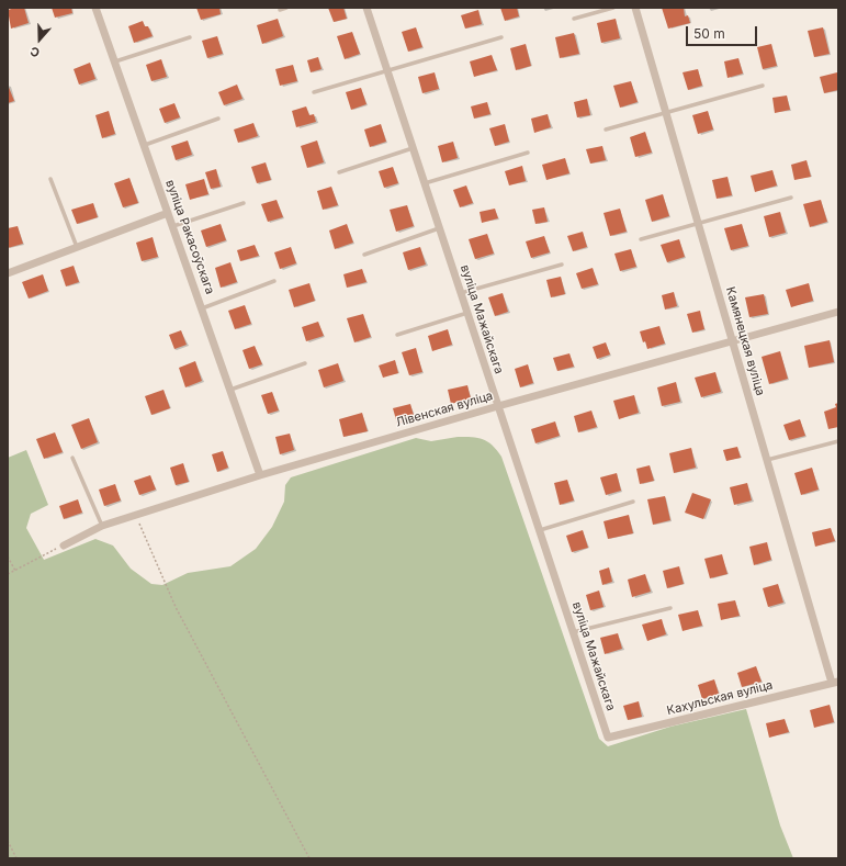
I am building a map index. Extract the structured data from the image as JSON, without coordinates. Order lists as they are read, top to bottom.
{
  "streets": {
    "street": [
      "вуліца Ракасоўскага",
      "вуліца Мажайскага",
      "Камянецкая вуліца",
      "Лівенская вуліца",
      "Кахульская вуліца"
    ]
  },
  "crossings": [
    ["вуліца Ракасоўскага", "Лівенская вуліца"],
    ["вуліца Мажайскага", "Лівенская вуліца"],
    ["вуліца Мажайскага", "Кахульская вуліца"],
    ["Камянецкая вуліца", "Лівенская вуліца"],
    ["Камянецкая вуліца", "Кахульская вуліца"]
  ],
  "scale_bar": "50 m",
  "north": "bottom"
}
